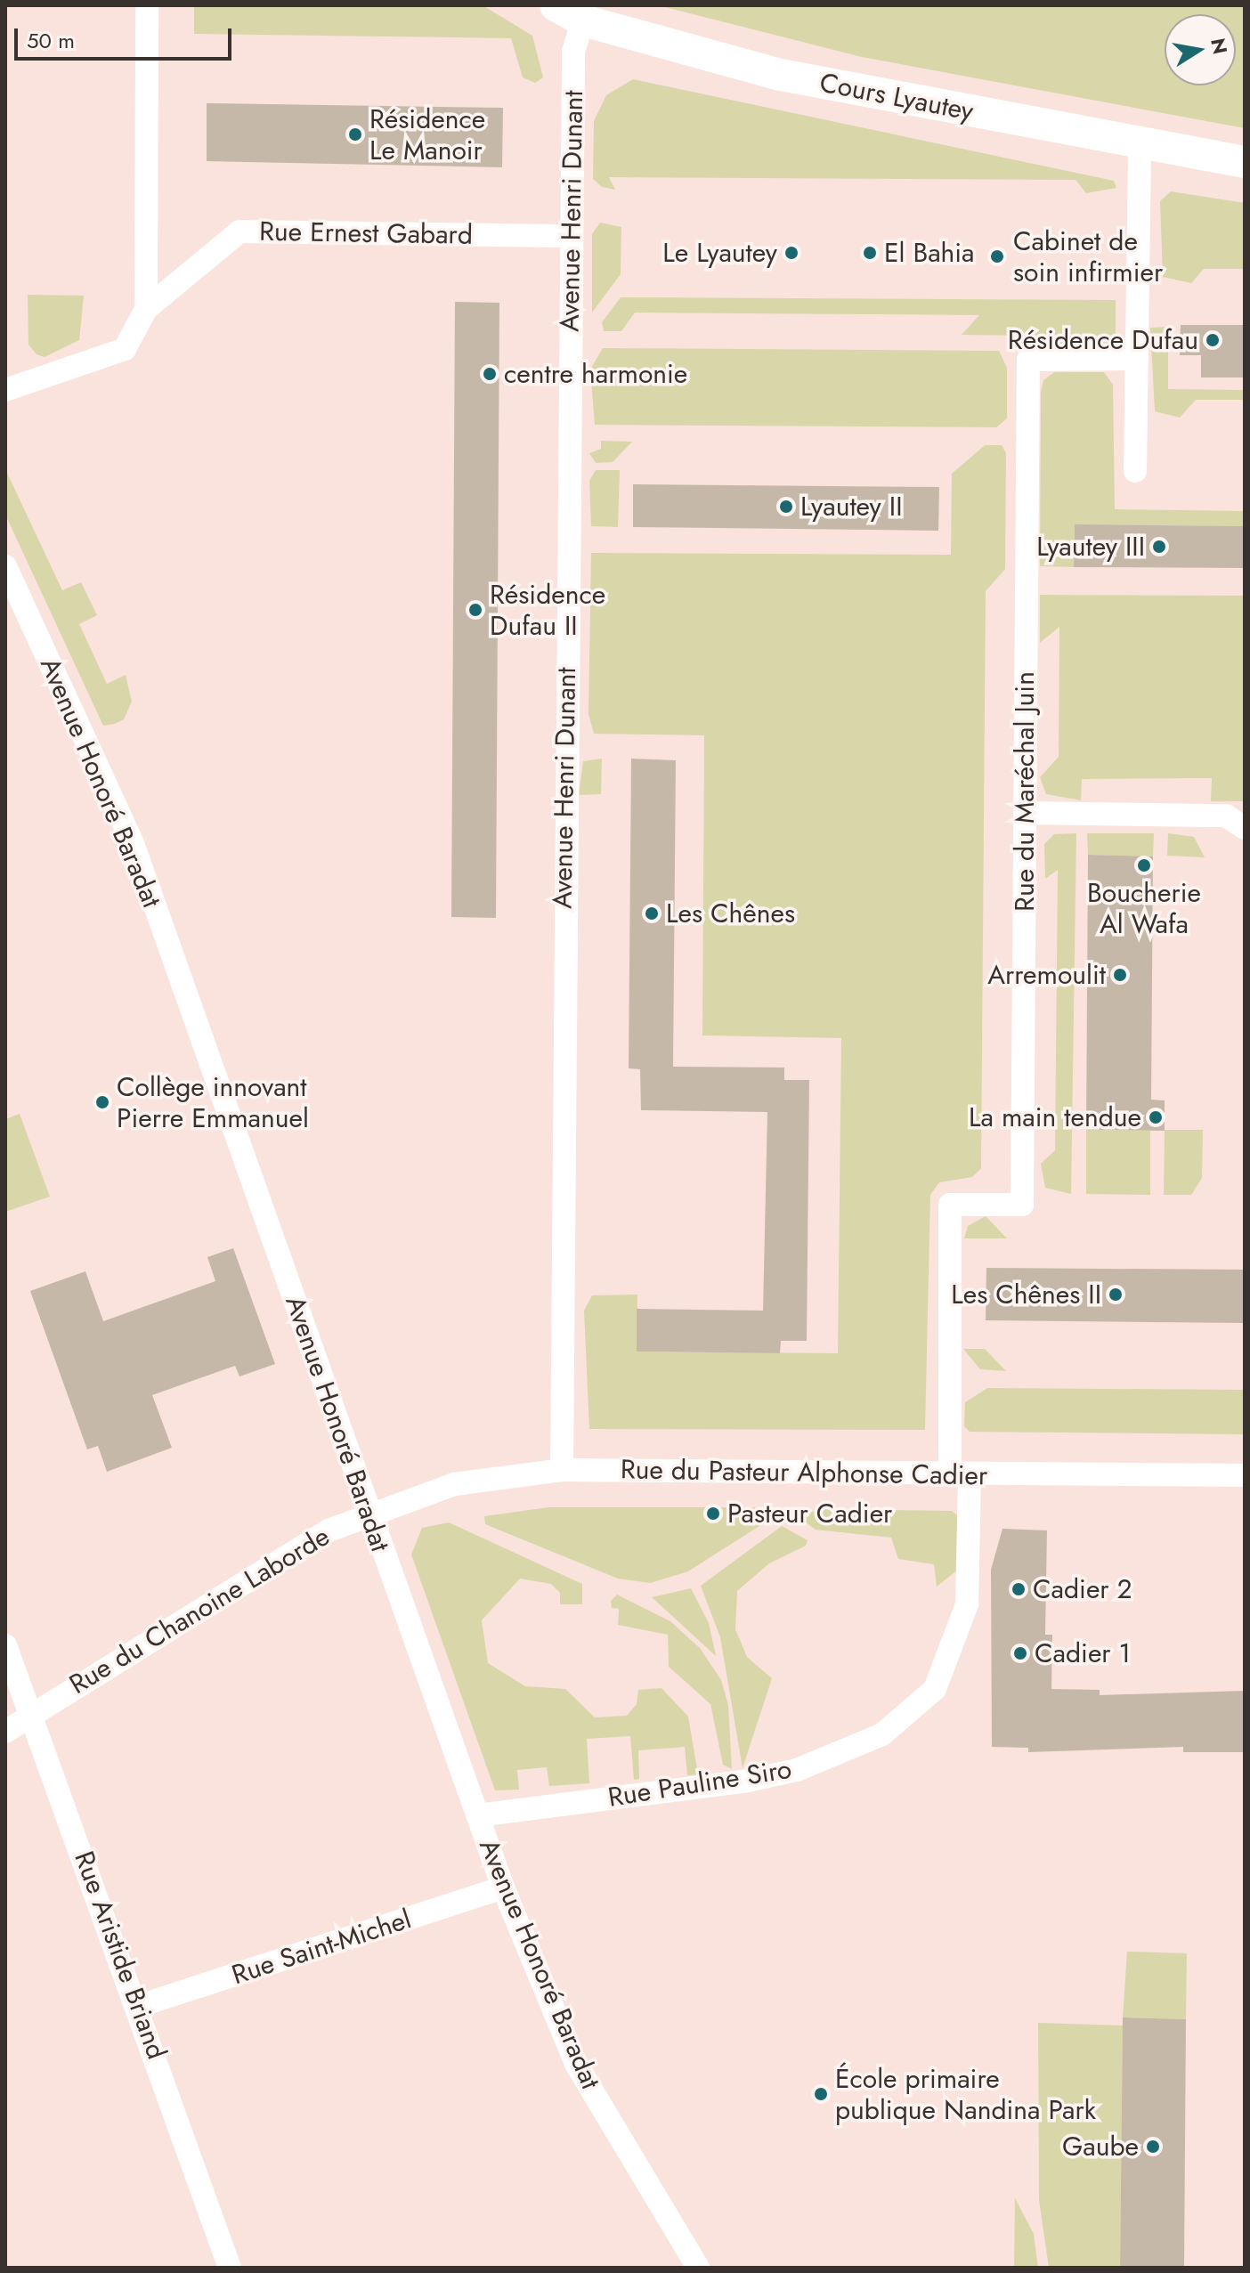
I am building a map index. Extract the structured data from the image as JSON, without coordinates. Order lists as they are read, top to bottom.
{
  "streets": {
    "main road": ["Cours Lyautey"],
    "street": [
      "Avenue Henri Dunant",
      "Rue Ernest Gabard",
      "Avenue Honoré Baradat",
      "Rue du Maréchal Juin",
      "Rue du Pasteur Alphonse Cadier",
      "Rue du Chanoine Laborde",
      "Rue Pauline Siro",
      "Rue Saint-Michel",
      "Rue Aristide Briand"
    ]
  },
  "crossings": [
    ["Cours Lyautey", "Avenue Henri Dunant"],
    ["Avenue Henri Dunant", "Rue Ernest Gabard"],
    ["Avenue Henri Dunant", "Rue du Pasteur Alphonse Cadier"],
    ["Avenue Honoré Baradat", "Rue du Pasteur Alphonse Cadier"],
    ["Avenue Honoré Baradat", "Rue du Chanoine Laborde"],
    ["Avenue Honoré Baradat", "Rue Pauline Siro"],
    ["Avenue Honoré Baradat", "Rue Saint-Michel"],
    ["Rue du Maréchal Juin", "Rue du Pasteur Alphonse Cadier"],
    ["Rue du Maréchal Juin", "Rue Pauline Siro"],
    ["Rue du Pasteur Alphonse Cadier", "Rue du Chanoine Laborde"],
    ["Rue du Pasteur Alphonse Cadier", "Rue Pauline Siro"],
    ["Rue du Chanoine Laborde", "Rue Aristide Briand"],
    ["Rue Saint-Michel", "Rue Aristide Briand"]
  ],
  "places": [
    "Résidence Le Manoir",
    "Le Lyautey",
    "El Bahia",
    "Cabinet de soin infirmier",
    "Résidence Dufau",
    "centre harmonie",
    "Lyautey II",
    "Lyautey III",
    "Résidence Dufau II",
    "Boucherie Al Wafa",
    "Les Chênes",
    "Arremoulit",
    "Collège innovant Pierre Emmanuel",
    "La main tendue",
    "Les Chênes II",
    "Pasteur Cadier",
    "Cadier 2",
    "Cadier 1",
    "École primaire publique Nandina Park",
    "Gaube"
  ],
  "scale_bar": "50 m",
  "north": "right"
}
